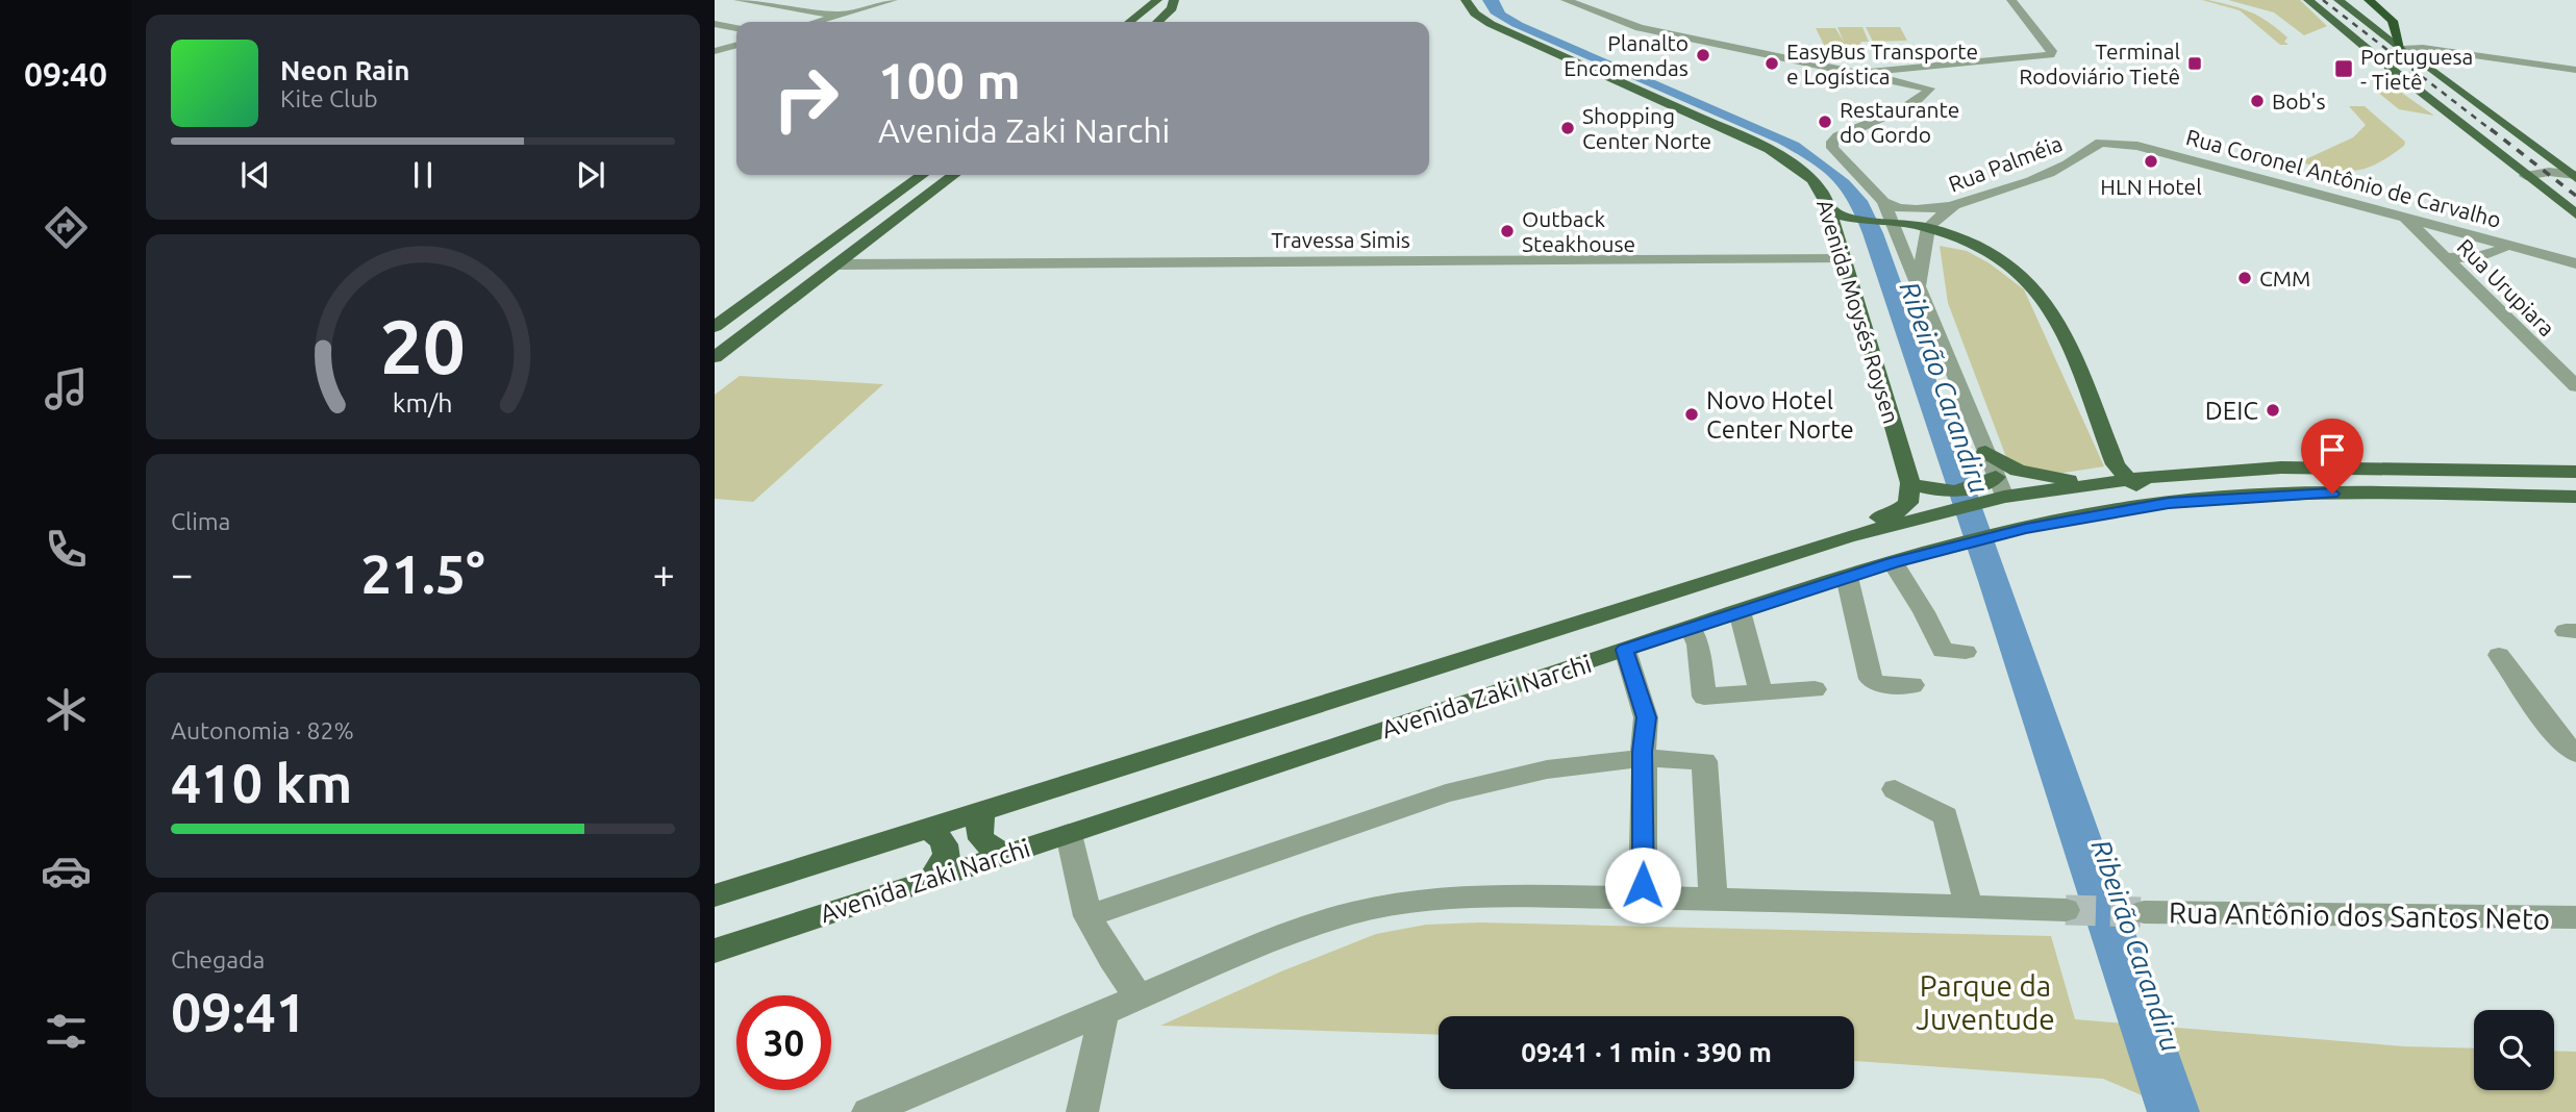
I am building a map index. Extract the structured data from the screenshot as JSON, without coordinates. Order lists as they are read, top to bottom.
{
  "streets": {
    "main road": ["Avenida Moysés Roysen", "Avenida Zaki Narchi"],
    "street": [
      "Rua Palméia",
      "Rua Coronel Antônio de Carvalho",
      "Travessa Simis",
      "Rua Urupiara",
      "Rua Antônio dos Santos Neto"
    ]
  },
  "crossings": [
    ["Rua Palméia", "Rua Coronel Antônio de Carvalho"],
    ["Rua Coronel Antônio de Carvalho", "Rua Urupiara"],
    ["Travessa Simis", "Avenida Moysés Roysen"],
    ["Avenida Moysés Roysen", "Avenida Zaki Narchi"]
  ],
  "water": ["Ribeirão Carandiru"],
  "parks": ["Parque da Juventude"],
  "places": {
    "other": [
      "Planalto Encomendas",
      "EasyBus Transporte e Logística",
      "Bob's",
      "Restaurante do Gordo",
      "Shopping Center Norte",
      "HLN Hotel",
      "Outback Steakhouse",
      "CMM",
      "DEIC",
      "Novo Hotel Center Norte"
    ],
    "transit": ["Terminal Rodoviário Tietê", "Portuguesa - Tietê"]
  },
  "page": {
    "tabs": "09:40",
    "turn": ["100 m", "Avenida Zaki Narchi"],
    "song": ["Neon Rain", "Kite Club"],
    "tile": [
      "Clima",
      ["Autonomia · 82%", "410 km"],
      ["Chegada", "09:41"]
    ],
    "heat": ["−", "21.5°", "+"],
    "limit": "30",
    "trip": "09:41 · 1 min · 390 m",
    "gauge": ["20", "km/h"]
  }
}
